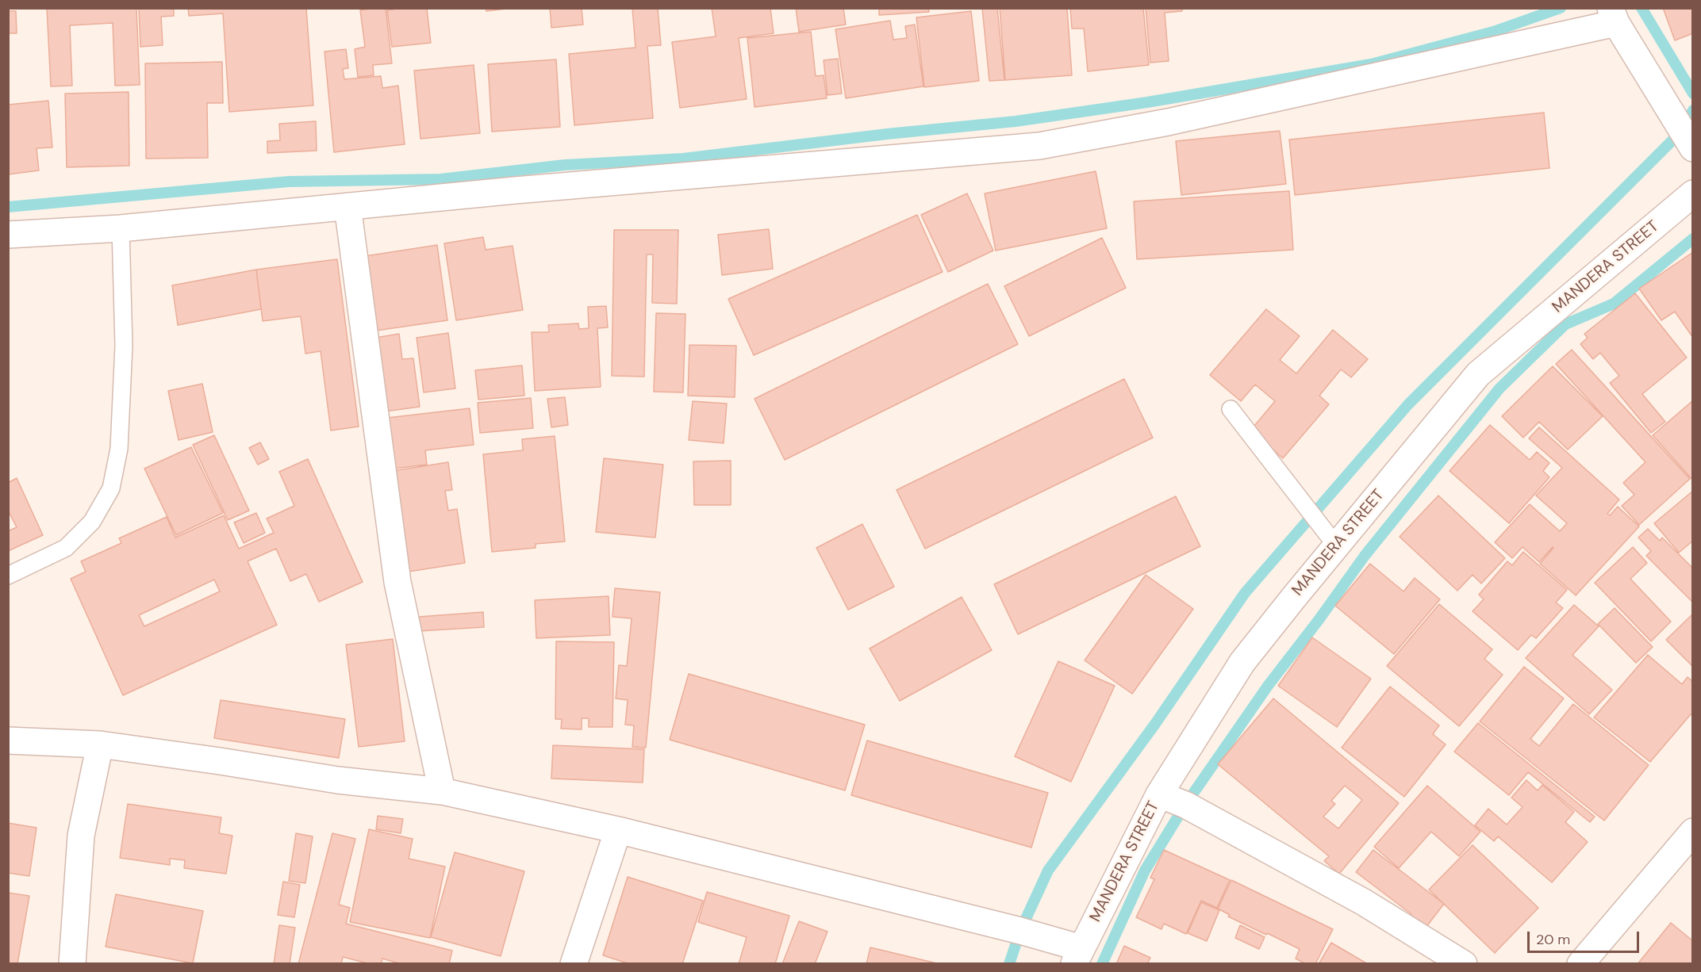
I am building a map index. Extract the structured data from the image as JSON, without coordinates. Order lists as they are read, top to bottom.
{
  "streets": {
    "street": ["MANDERA STREET"]
  },
  "scale_bar": "20 m"
}
